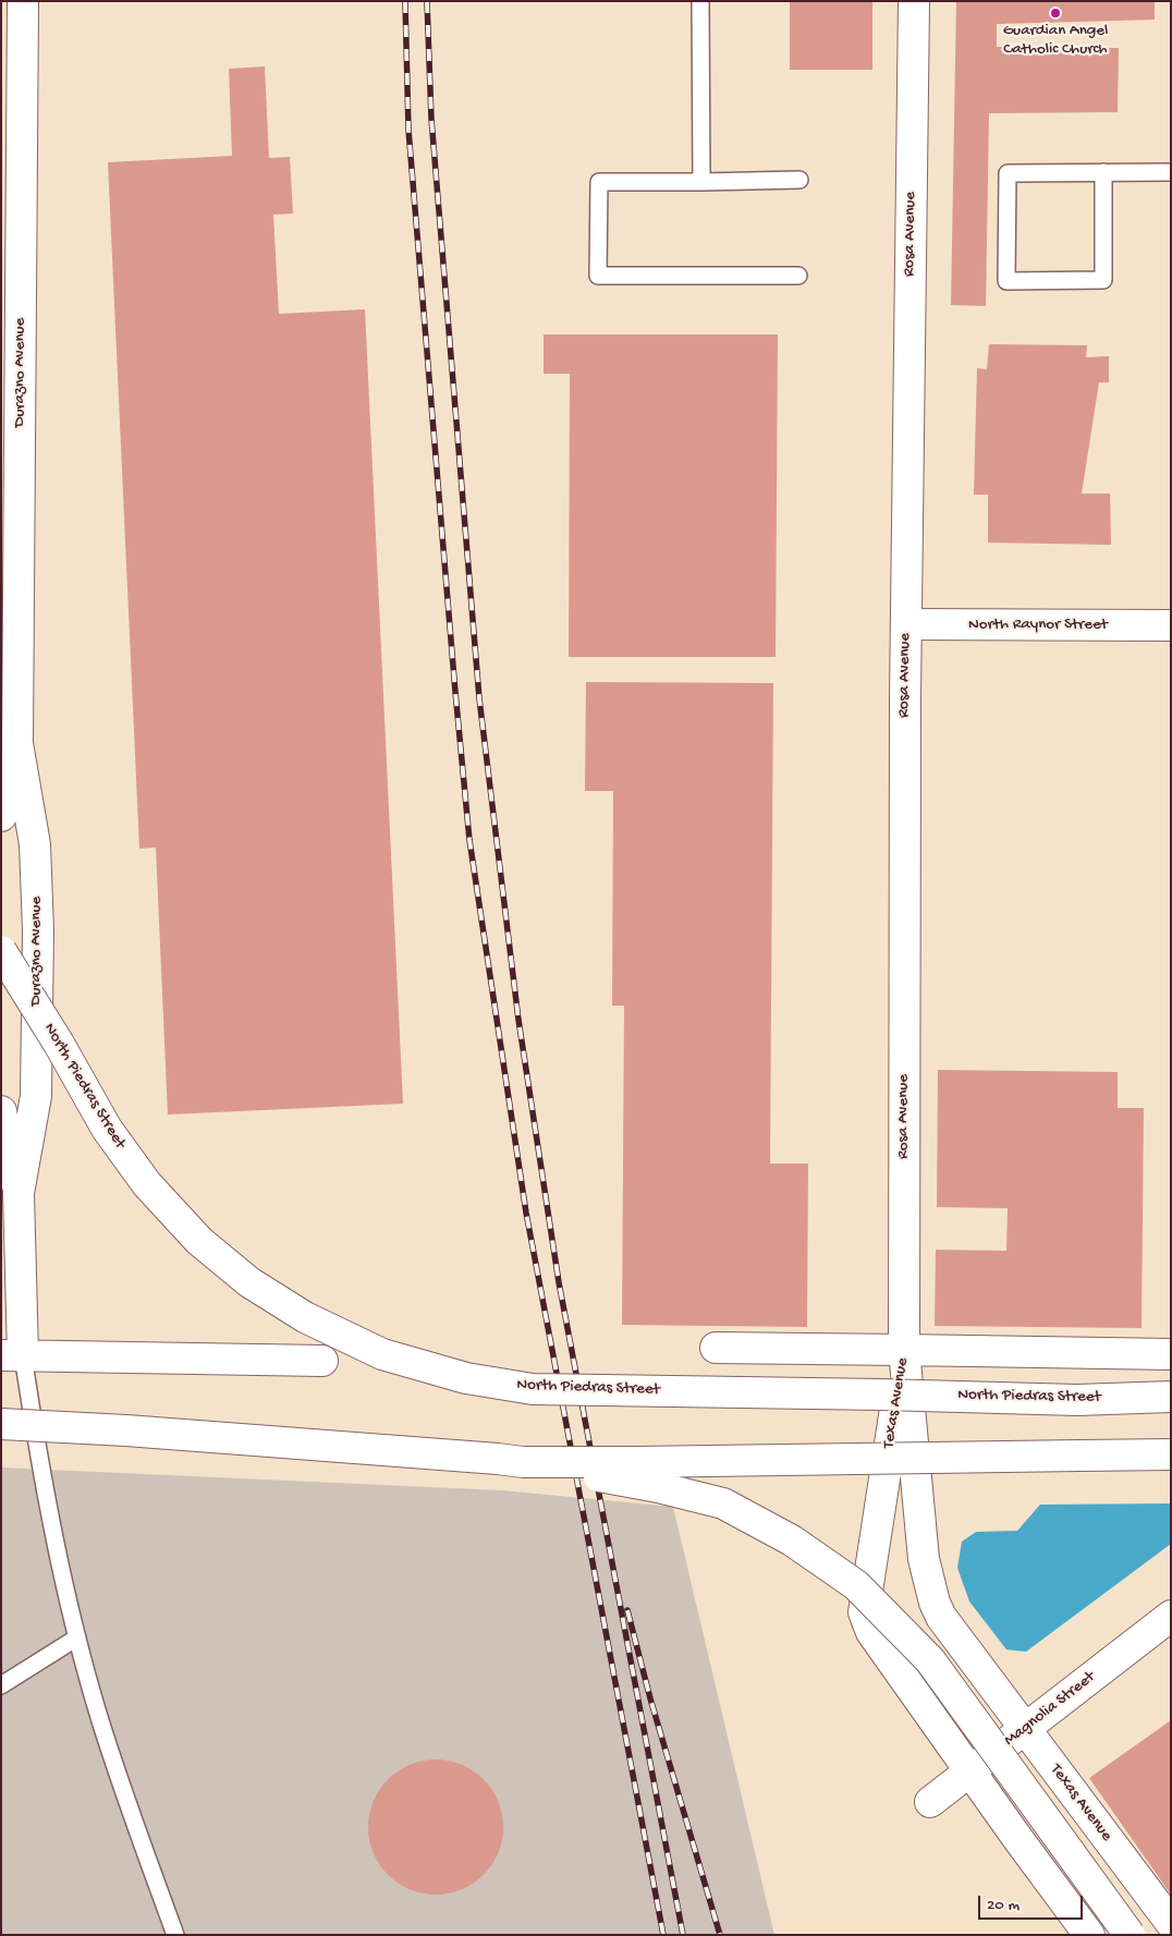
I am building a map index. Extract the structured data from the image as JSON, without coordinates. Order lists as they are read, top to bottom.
{
  "streets": {
    "street": [
      "Rosa Avenue",
      "Durazno Avenue",
      "North Raynor Street",
      "North Piedras Street",
      "Texas Avenue",
      "Magnolia Street"
    ]
  },
  "crossings": [
    ["Rosa Avenue", "North Raynor Street"],
    ["Rosa Avenue", "Texas Avenue"],
    ["Texas Avenue", "Magnolia Street"]
  ],
  "places": ["Guardian Angel Catholic Church"],
  "scale_bar": "20 m"
}
